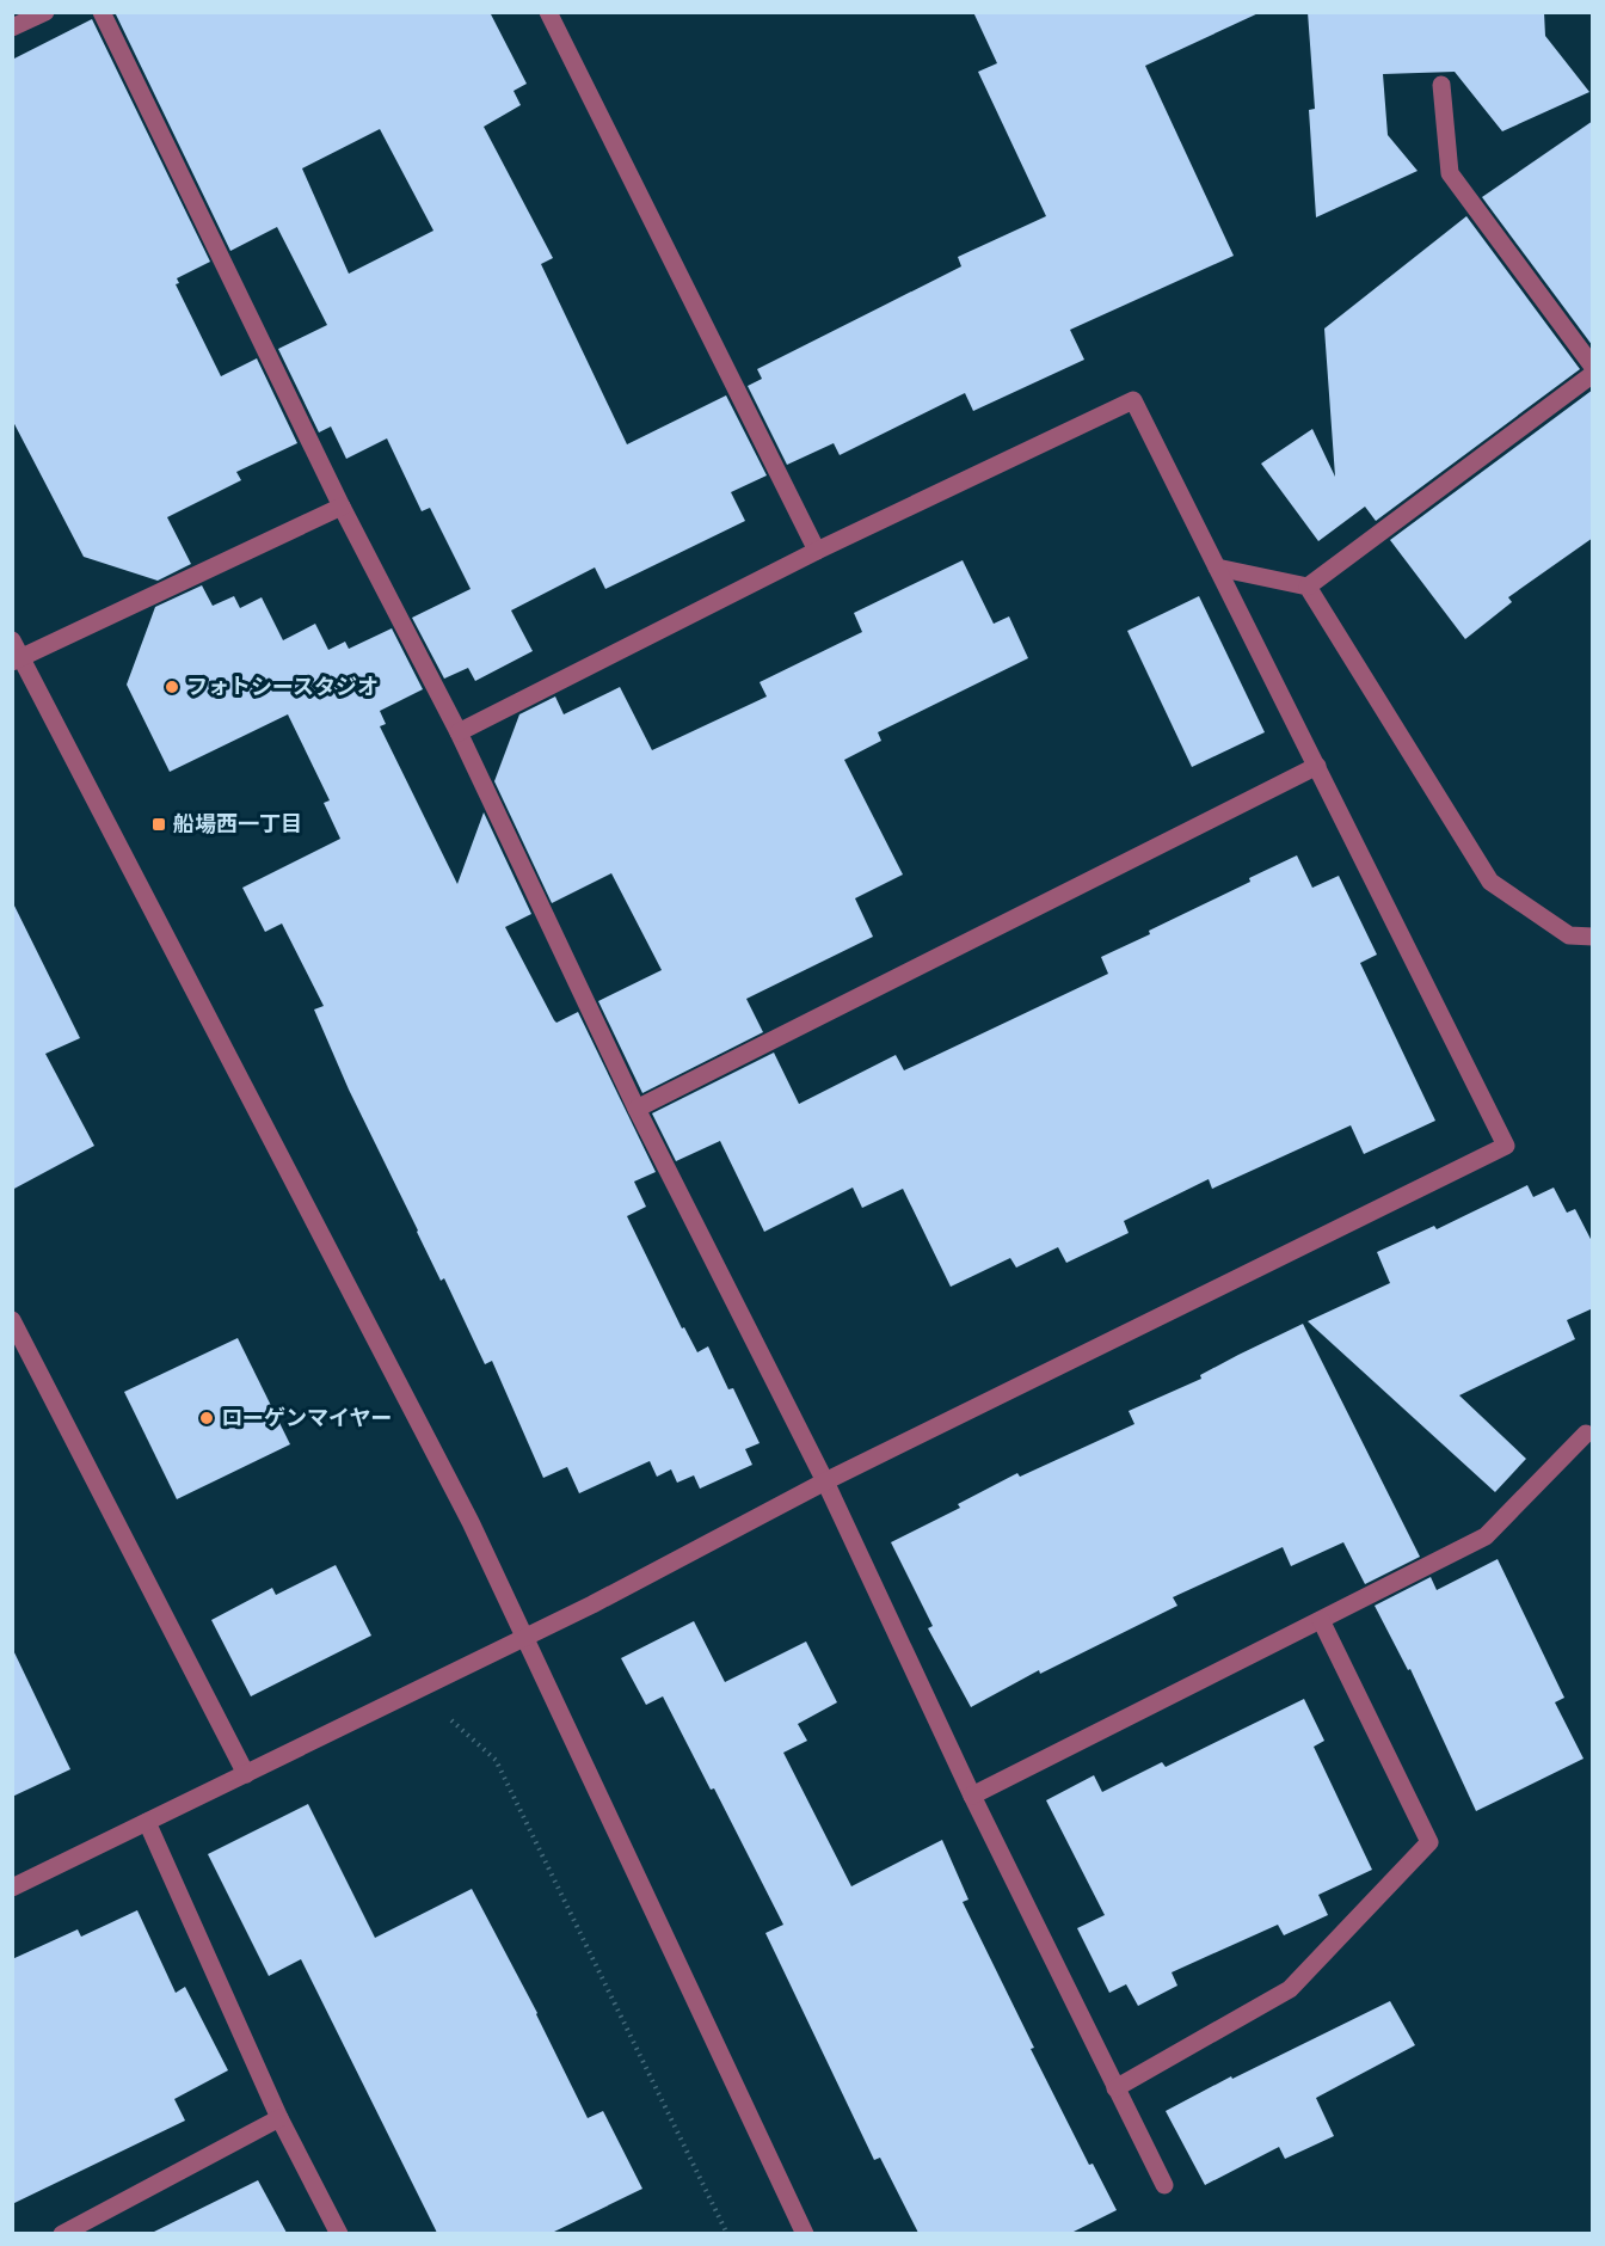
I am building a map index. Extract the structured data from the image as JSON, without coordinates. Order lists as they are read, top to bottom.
{
  "places": {
    "other": ["フォトシースタジオ", "ローゲンマイヤー"],
    "transit": ["船場西一丁目"]
  }
}
